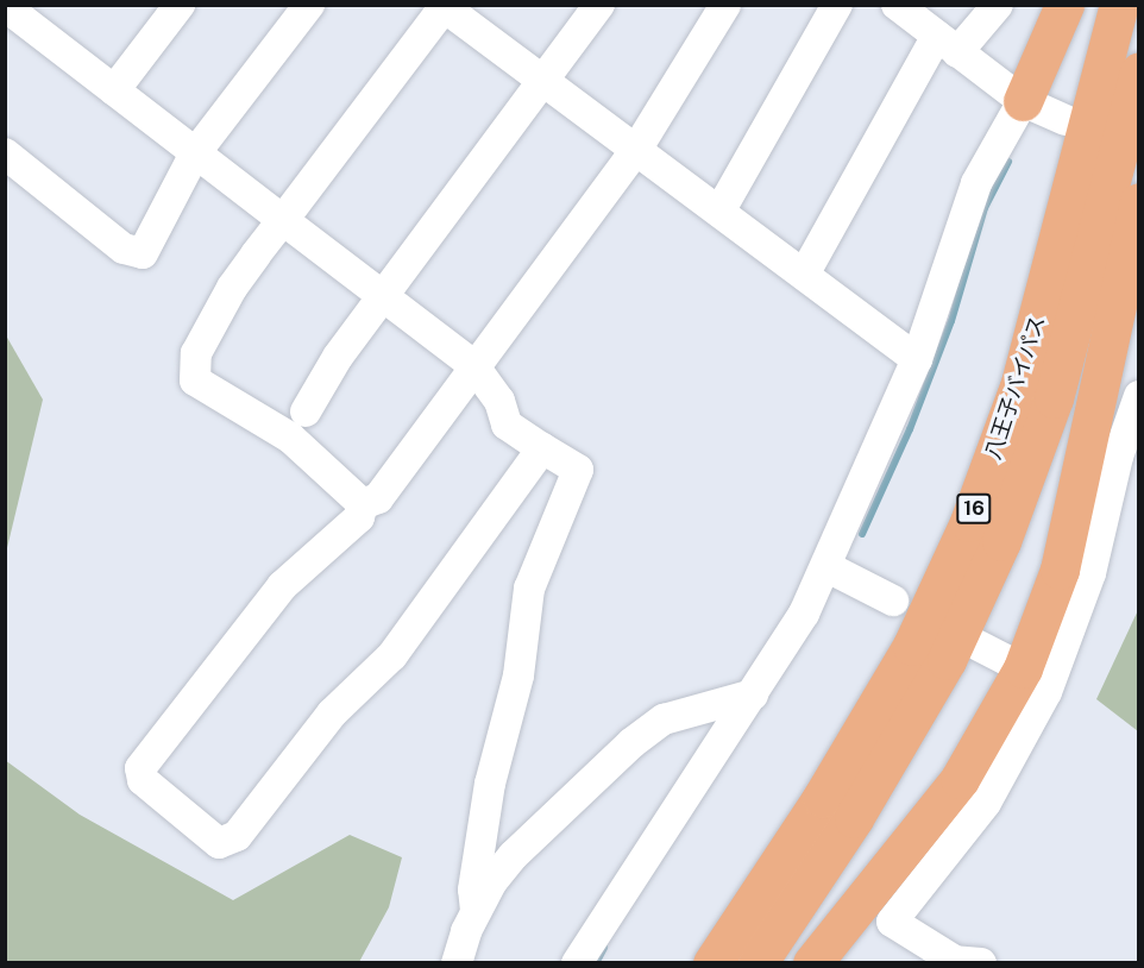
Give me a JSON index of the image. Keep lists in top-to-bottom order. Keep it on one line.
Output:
{"streets":{"highway":["八王子バイパス","16"]}}
